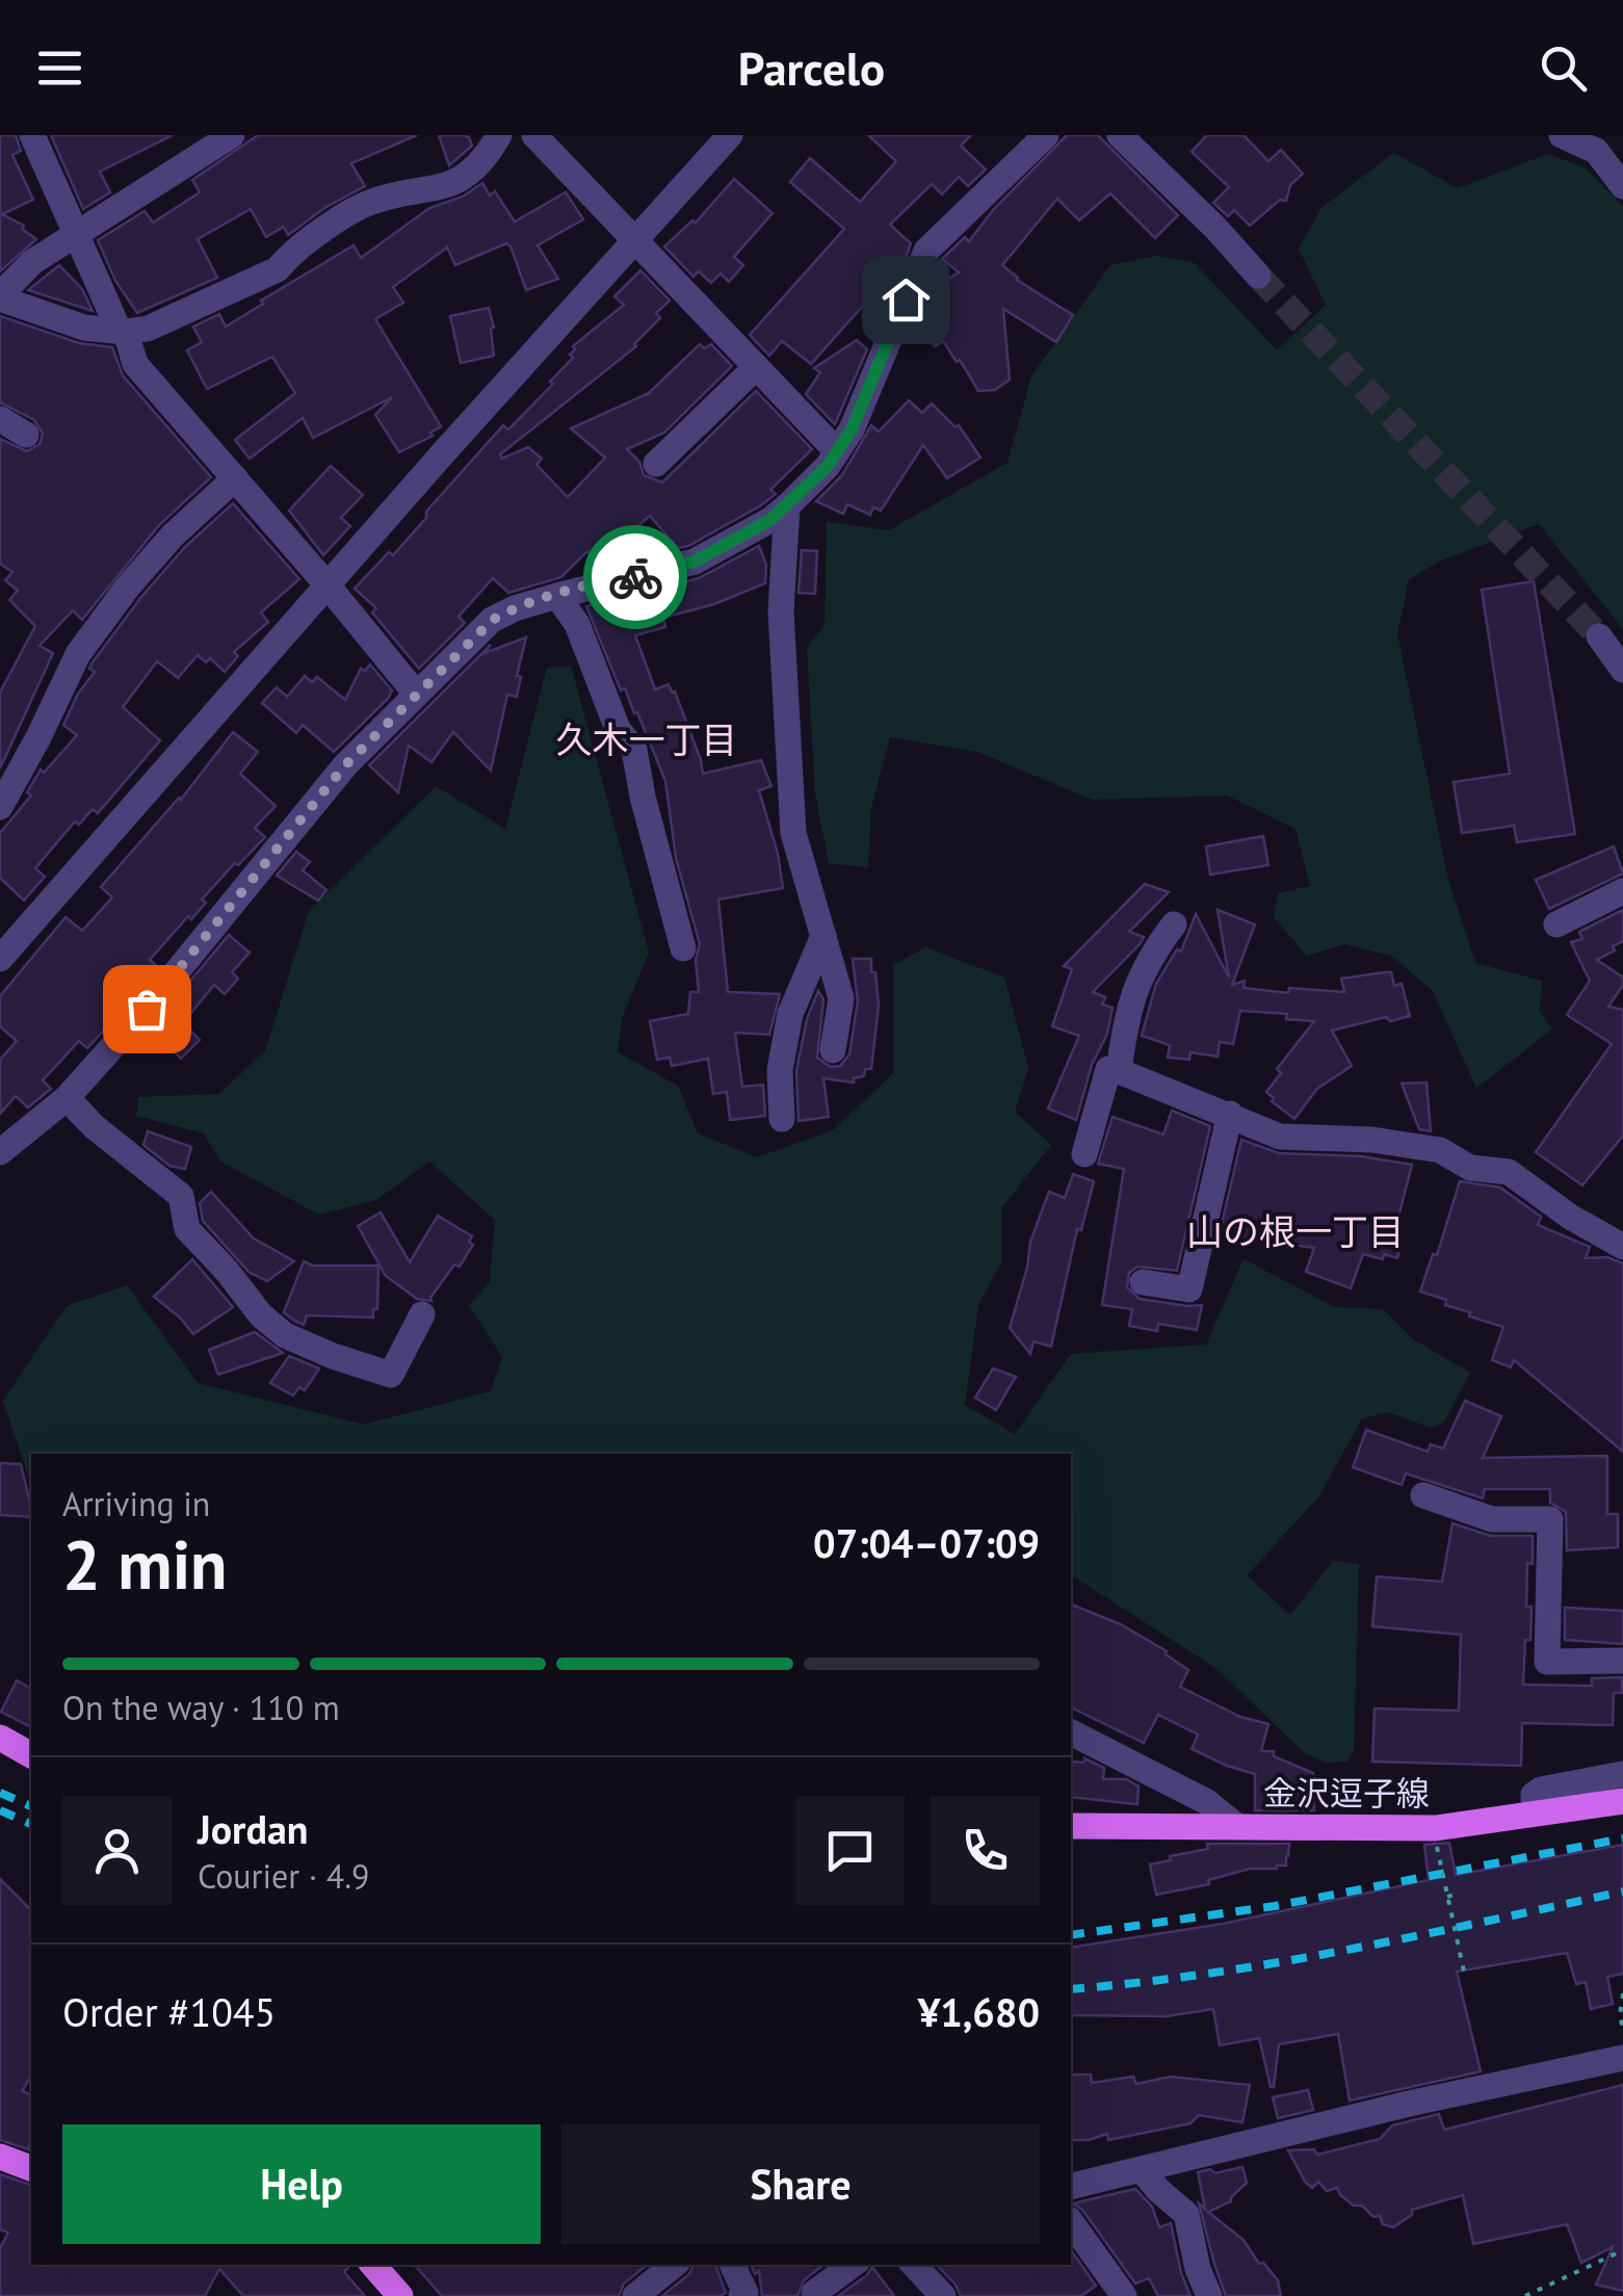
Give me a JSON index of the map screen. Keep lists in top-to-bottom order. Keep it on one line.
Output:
{"streets":{"main road":["金沢逗子線"]},"districts":["久木一丁目","山の根一丁目"],"page":{"header":"Parcelo","heading":["2 min","Arriving in","07:04–07:09"],"panel":["Jordan","Courier · 4.9","Order #1045","¥1,680"],"bar":"On the way · 110 m","buttons":["Help","Share"]}}
